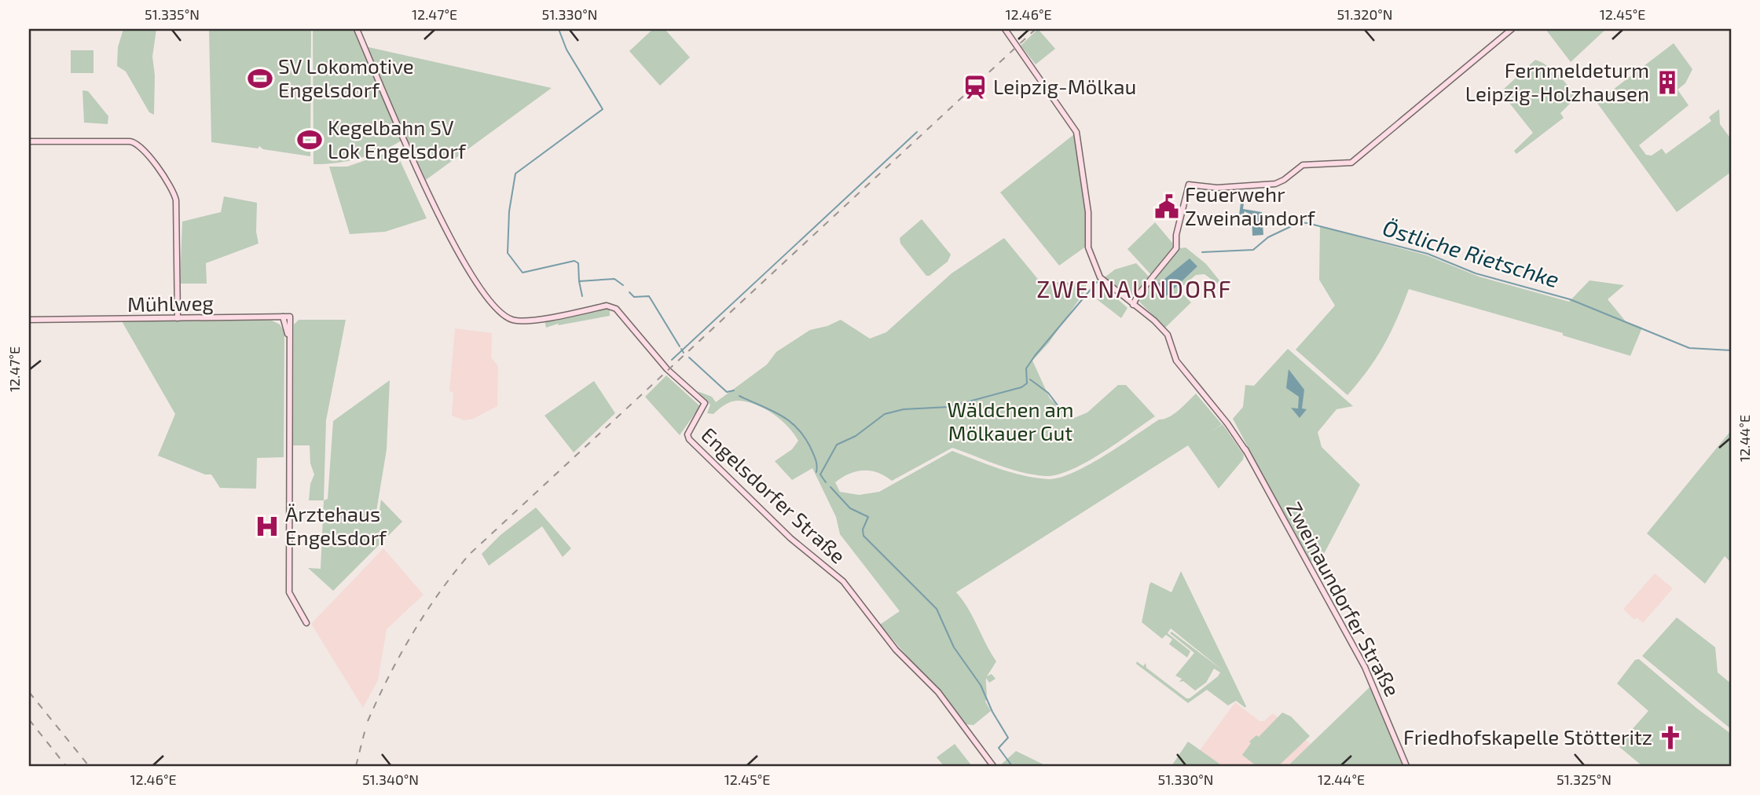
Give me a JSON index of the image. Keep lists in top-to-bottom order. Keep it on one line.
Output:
{"streets":{"street":["Mühlweg","Engelsdorfer Straße","Zweinaundorfer Straße"]},"districts":["ZWEINAUNDORF"],"water":["Östliche Rietschke"],"parks":["Wäldchen am Mölkauer Gut"],"places":{"sports":["SV Lokomotive Engelsdorf","Kegelbahn SV Lok Engelsdorf"],"building":["Fernmeldeturm Leipzig-Holzhausen"],"station":["Leipzig-Mölkau"],"public building":["Feuerwehr Zweinaundorf"],"hospital":["Ärztehaus Engelsdorf"],"church":["Friedhofskapelle Stötteritz"]},"coordinates":["51.335°N","12.47°E","51.330°N","12.46°E","51.320°N","12.45°E","12.44°E","51.340°N","51.325°N"]}
